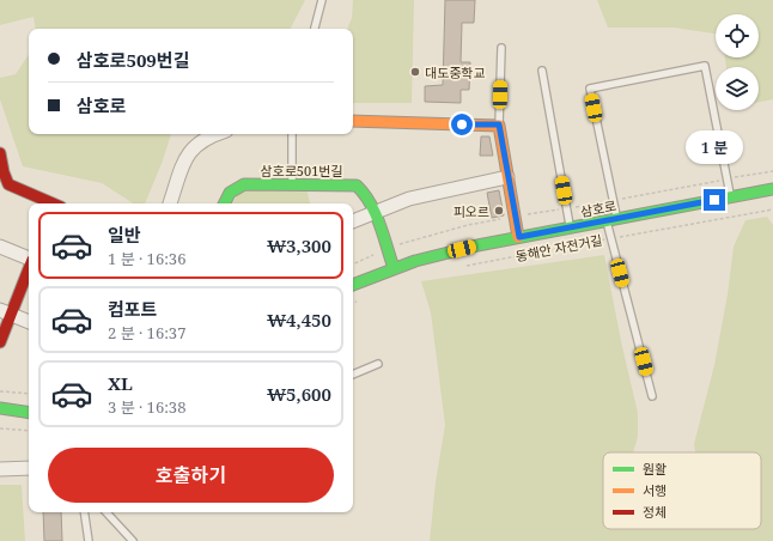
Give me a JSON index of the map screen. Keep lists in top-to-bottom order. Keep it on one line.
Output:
{"streets":{"street":["삼호로501번길","삼호로"],"path":["동해안 자전거길"]},"crossings":[["삼호로501번길","삼호로"]],"places":["대도중학교","피오르"],"legend":["원활","서행","정체"],"page":{"banner":["삼호로509번길","삼호로"],"bubble":"1 분","list":[{"name":"일반","note":"1 분 · 16:36","value":"₩3,300"},{"name":"컴포트","note":"2 분 · 16:37","value":"₩4,450"},{"name":"XL","note":"3 분 · 16:38","value":"₩5,600"}],"buttons":"호출하기"}}
